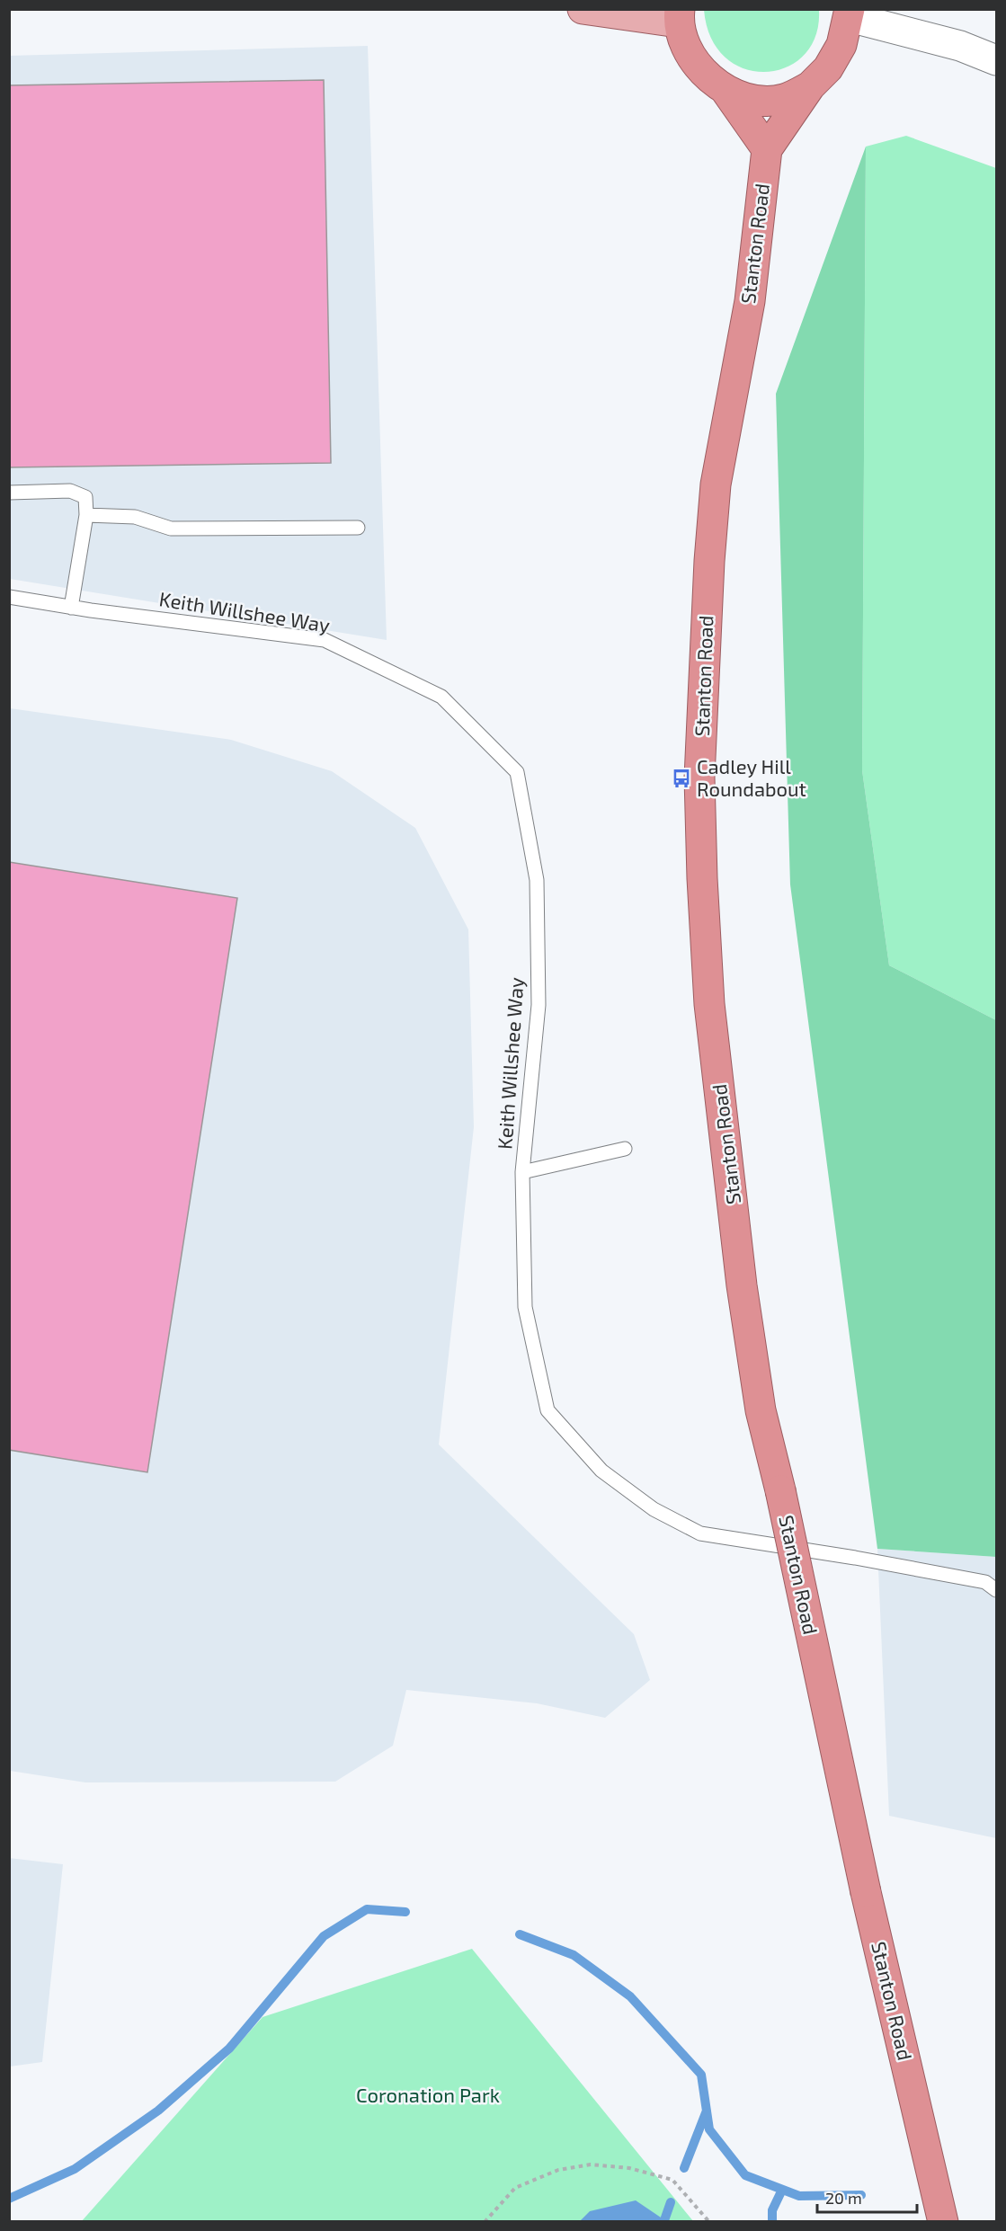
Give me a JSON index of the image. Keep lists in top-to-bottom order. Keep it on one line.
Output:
{"streets":{"highway":["Stanton Road"],"lane":["Keith Willshee Way"]},"parks":["Coronation Park"],"places":{"bus stop":["Cadley Hill Roundabout"]},"scale_bar":"20 m"}
